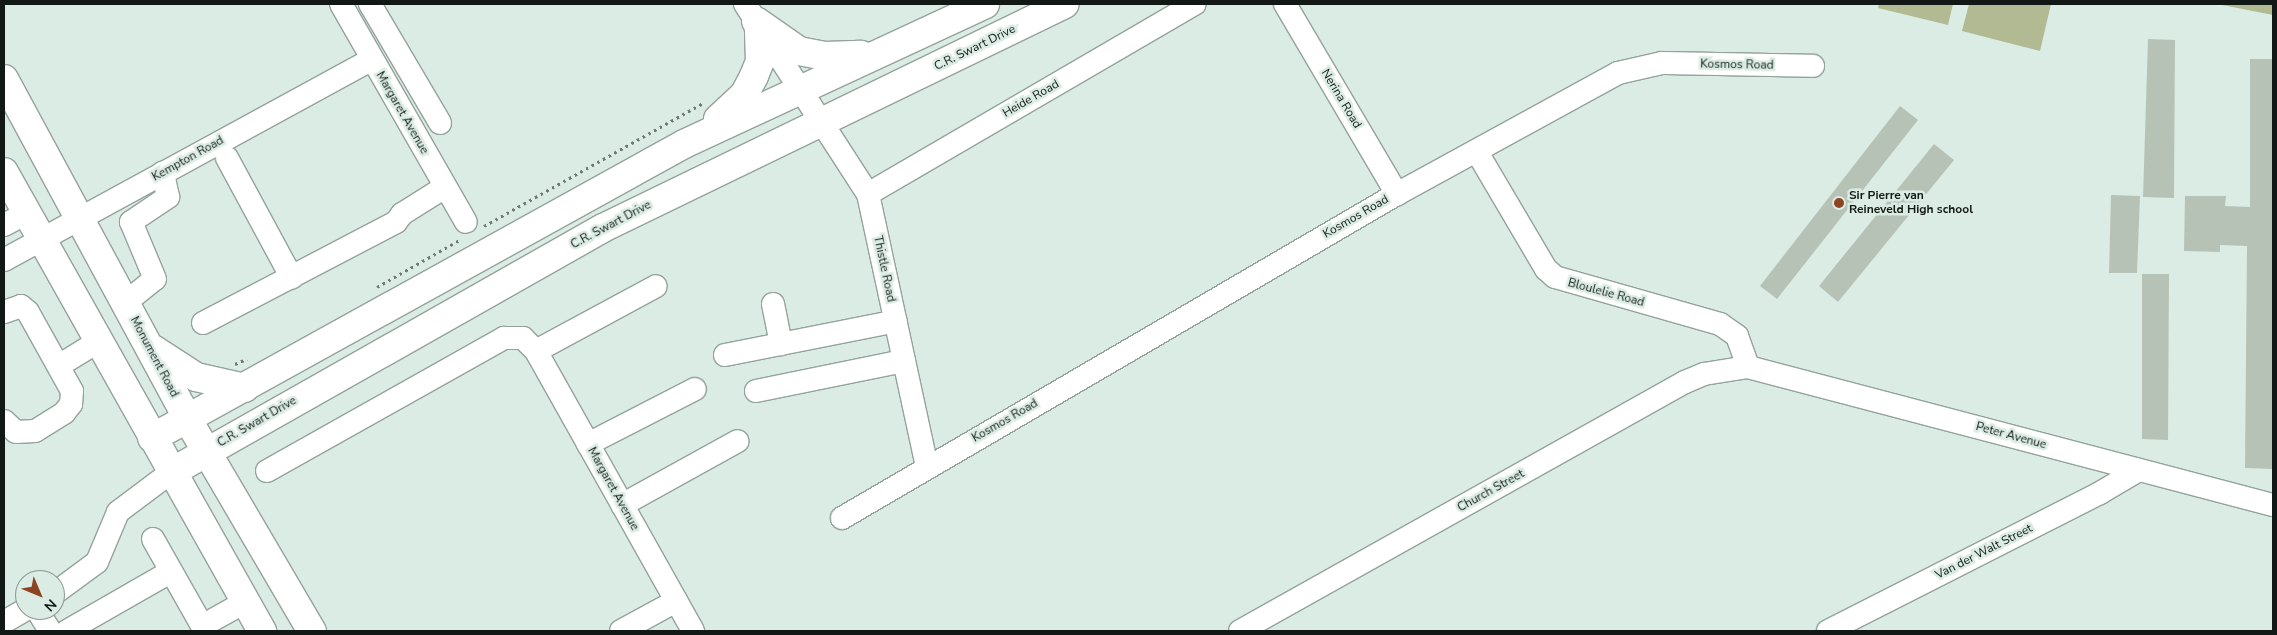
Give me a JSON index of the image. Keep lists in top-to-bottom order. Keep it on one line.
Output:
{"streets":{"main road":["C.R. Swart Drive","Monument Road"],"street":["Kosmos Road","Heide Road","Nerina Road","Margaret Avenue","Kempton Road","Thistle Road","Bloulelie Road","Peter Avenue","Church Street","Van der Walt Street"]},"crossings":[["C.R. Swart Drive","Thistle Road"],["C.R. Swart Drive","Monument Road"],["Kosmos Road","Nerina Road"],["Kosmos Road","Thistle Road"],["Kosmos Road","Bloulelie Road"],["Heide Road","Thistle Road"],["Margaret Avenue","Kempton Road"],["Kempton Road","Monument Road"],["Bloulelie Road","Peter Avenue"],["Bloulelie Road","Church Street"],["Peter Avenue","Church Street"],["Peter Avenue","Van der Walt Street"]],"places":["Sir Pierre van Reineveld High school"],"north":"bottom right"}
